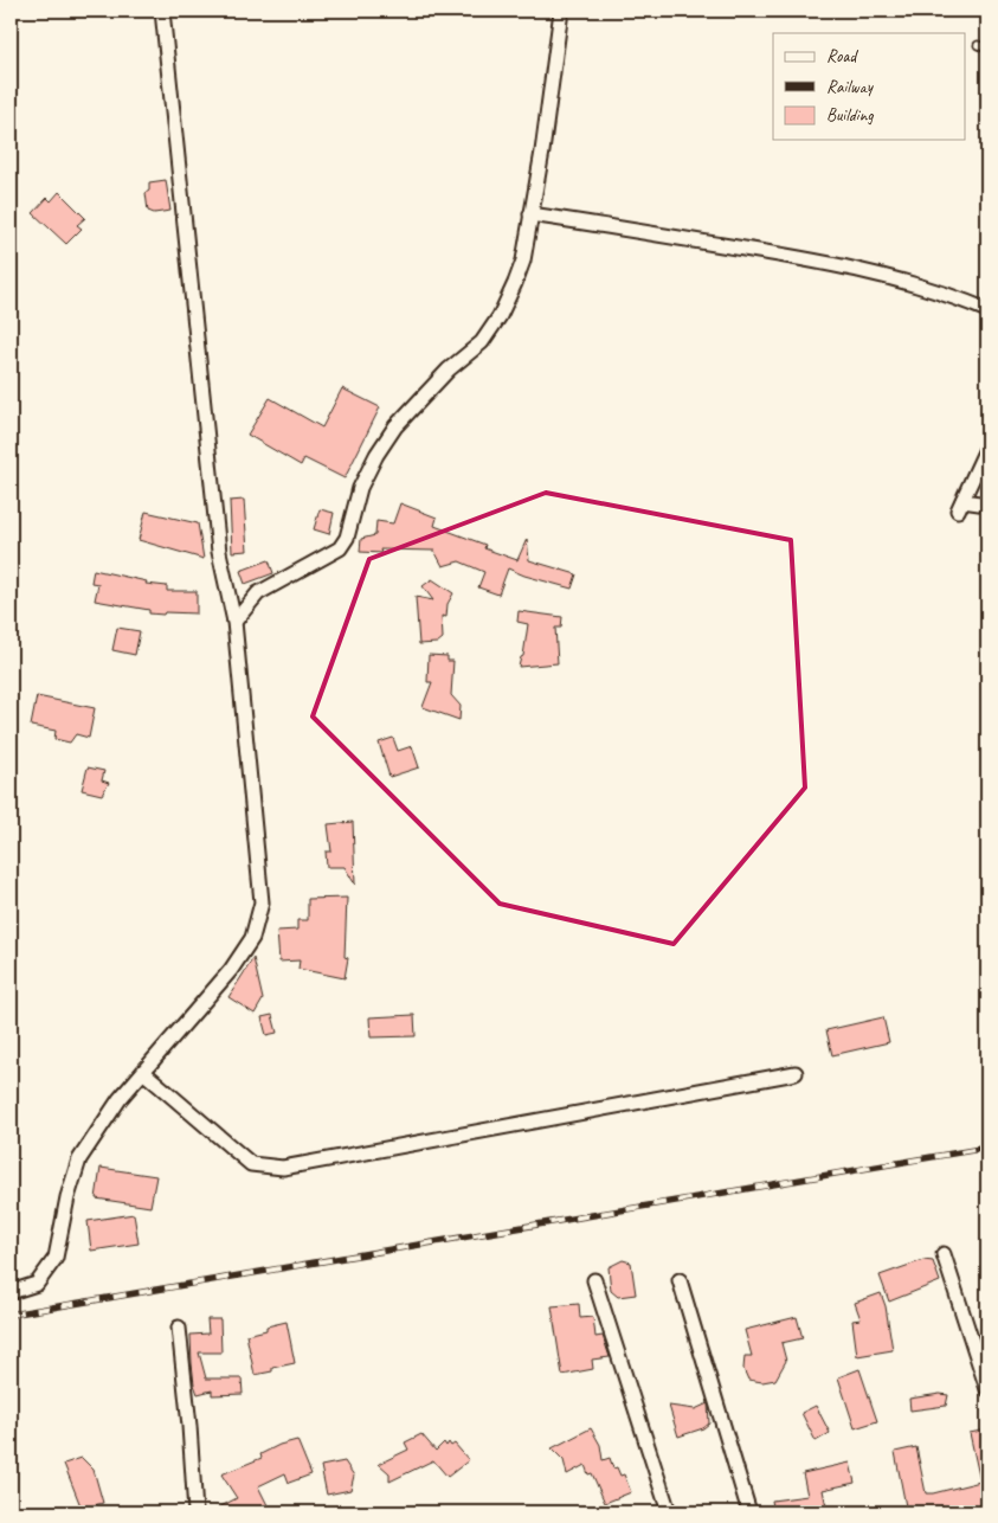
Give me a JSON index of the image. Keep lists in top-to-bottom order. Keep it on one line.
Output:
{"legend":["Road","Railway","Building"]}
